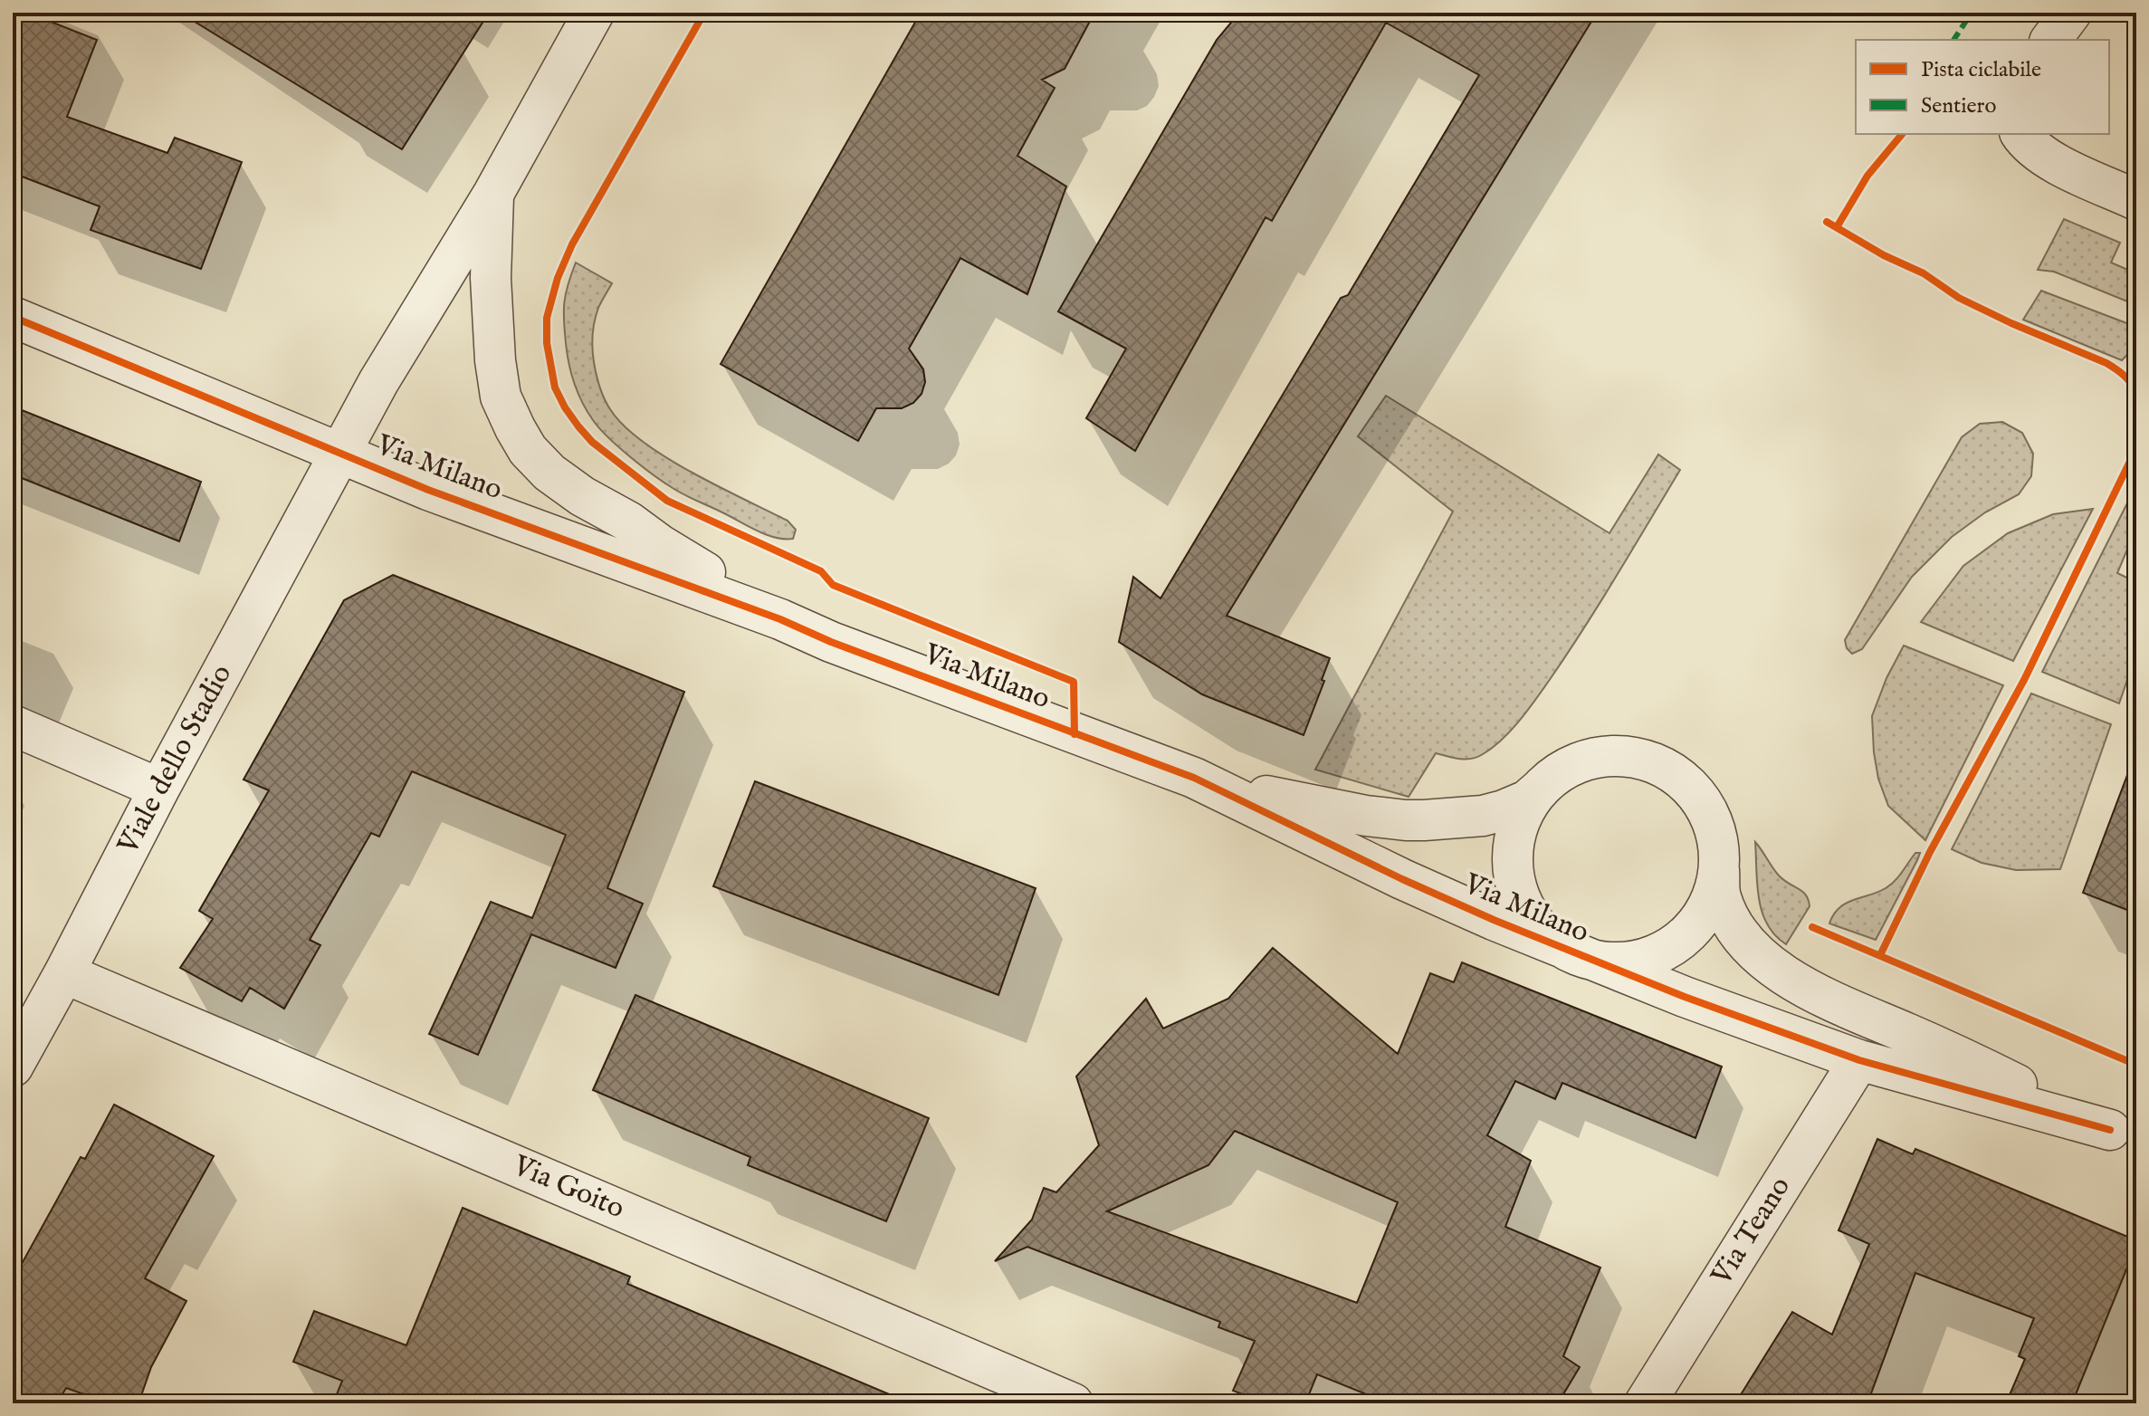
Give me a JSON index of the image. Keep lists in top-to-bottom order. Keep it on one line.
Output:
{"streets":{"street":["Via Milano","Viale dello Stadio","Via Goito","Via Teano"]},"crossings":[["Via Milano","Viale dello Stadio"],["Via Milano","Via Teano"],["Viale dello Stadio","Via Goito"]],"legend":["Pista ciclabile","Sentiero"]}
